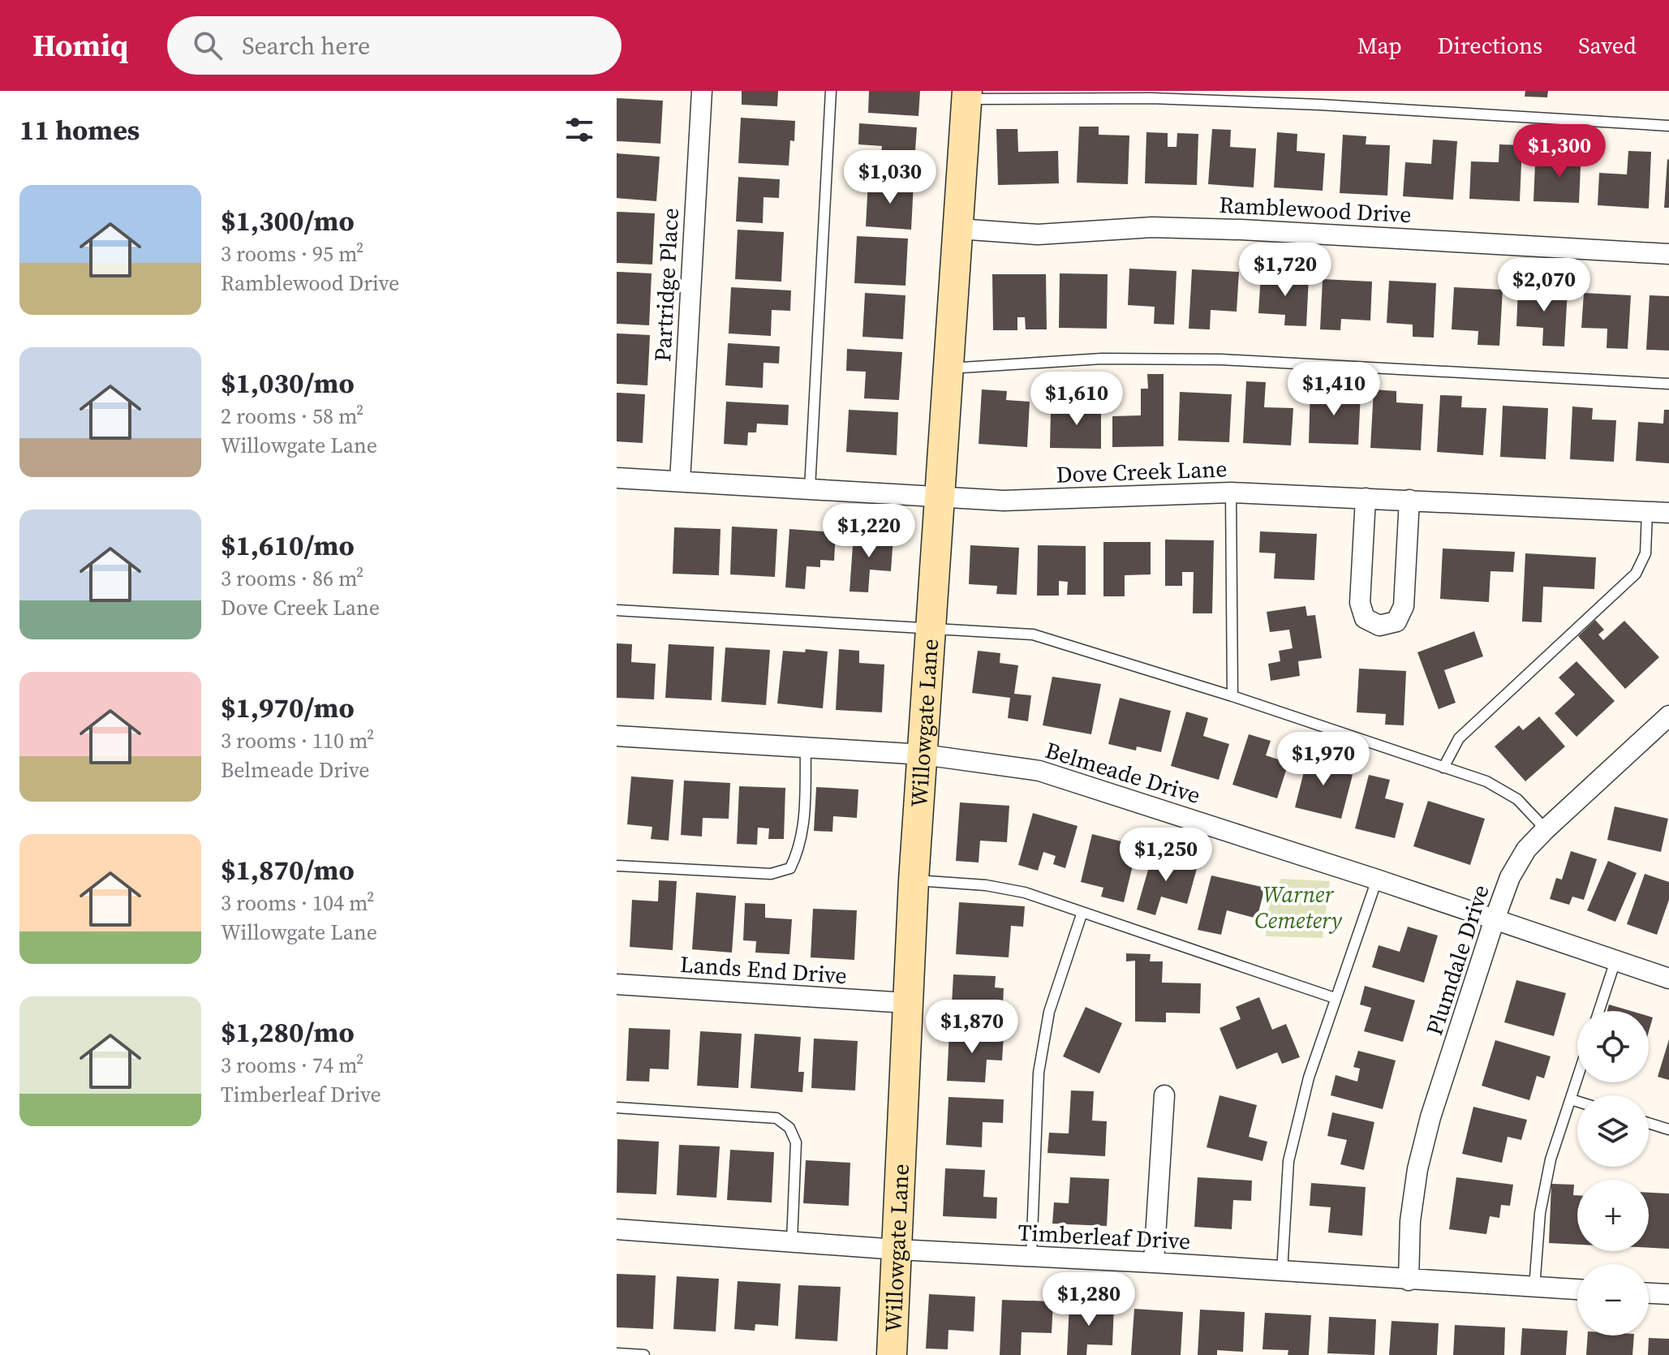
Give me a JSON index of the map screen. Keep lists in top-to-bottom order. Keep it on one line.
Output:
{"streets":{"street":["Ramblewood Drive","Partridge Place","Dove Creek Lane","Willowgate Lane","Belmeade Drive","Plumdale Drive","Lands End Drive","Timberleaf Drive"]},"crossings":[["Ramblewood Drive","Willowgate Lane"],["Partridge Place","Dove Creek Lane"],["Dove Creek Lane","Willowgate Lane"],["Willowgate Lane","Belmeade Drive"],["Willowgate Lane","Lands End Drive"],["Willowgate Lane","Timberleaf Drive"],["Belmeade Drive","Plumdale Drive"],["Plumdale Drive","Timberleaf Drive"]],"parks":["Warner Cemetery"],"page":{"header":"Homiq","search":"Search here","nav":["Map","Directions","Saved"],"heading":"11 homes","price":["$1,300","$1,030","$1,720","$2,070","$1,410","$1,610","$1,220","$1,970","$1,250","$1,870","$1,280"],"list":[{"name":"$1,300/mo","note":"3 rooms · 95 m² · Ramblewood Drive"},{"name":"$1,030/mo","note":"2 rooms · 58 m² · Willowgate Lane"},{"name":"$1,610/mo","note":"3 rooms · 86 m² · Dove Creek Lane"},{"name":"$1,970/mo","note":"3 rooms · 110 m² · Belmeade Drive"},{"name":"$1,870/mo","note":"3 rooms · 104 m² · Willowgate Lane"},{"name":"$1,280/mo","note":"3 rooms · 74 m² · Timberleaf Drive"}],"map_buttons":["+","−"]}}
